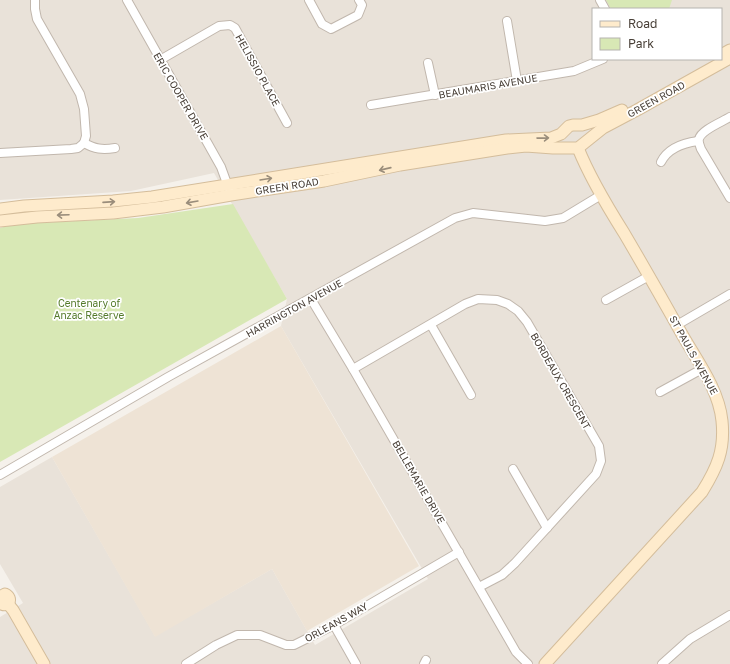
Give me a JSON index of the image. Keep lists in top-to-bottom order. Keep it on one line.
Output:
{"streets":{"main road":["GREEN ROAD","ST PAULS AVENUE"],"street":["HELISSIO PLACE","BEAUMARIS AVENUE","ERIC COOPER DRIVE","HARRINGTON AVENUE","BORDEAUX CRESCENT","BELLEMARIE DRIVE","ORLEANS WAY"]},"crossings":[["HELISSIO PLACE","ERIC COOPER DRIVE"],["ERIC COOPER DRIVE","GREEN ROAD"],["GREEN ROAD","ST PAULS AVENUE"],["HARRINGTON AVENUE","ST PAULS AVENUE"],["HARRINGTON AVENUE","BELLEMARIE DRIVE"],["BORDEAUX CRESCENT","BELLEMARIE DRIVE"],["BELLEMARIE DRIVE","ORLEANS WAY"]],"parks":["Centenary of Anzac Reserve"],"legend":["Road","Park"]}
